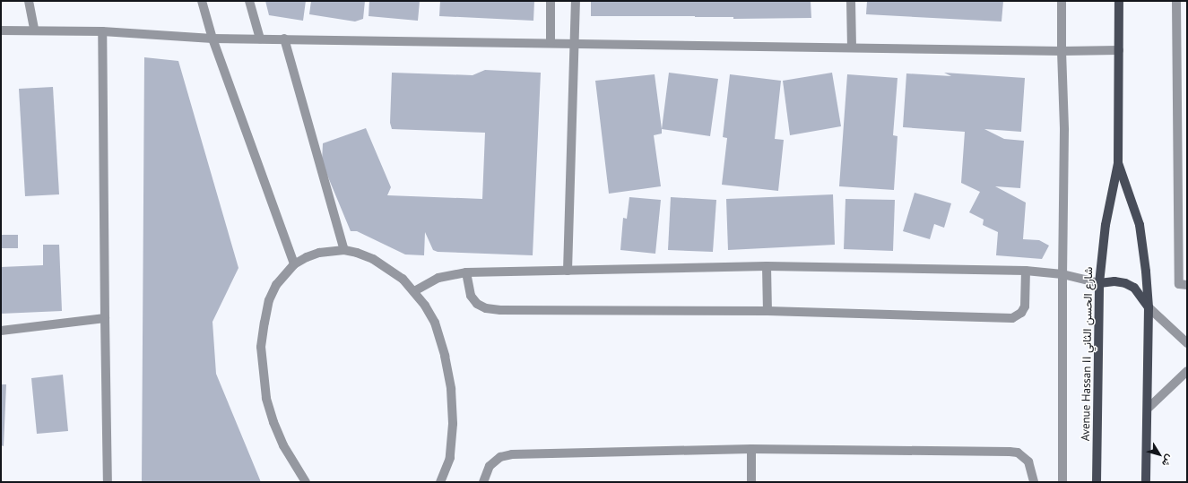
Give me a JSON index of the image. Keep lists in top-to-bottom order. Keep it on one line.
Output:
{"streets":{"main road":["Avenue Hassan II شارع الحسن الثاني"]},"north":"bottom right"}
